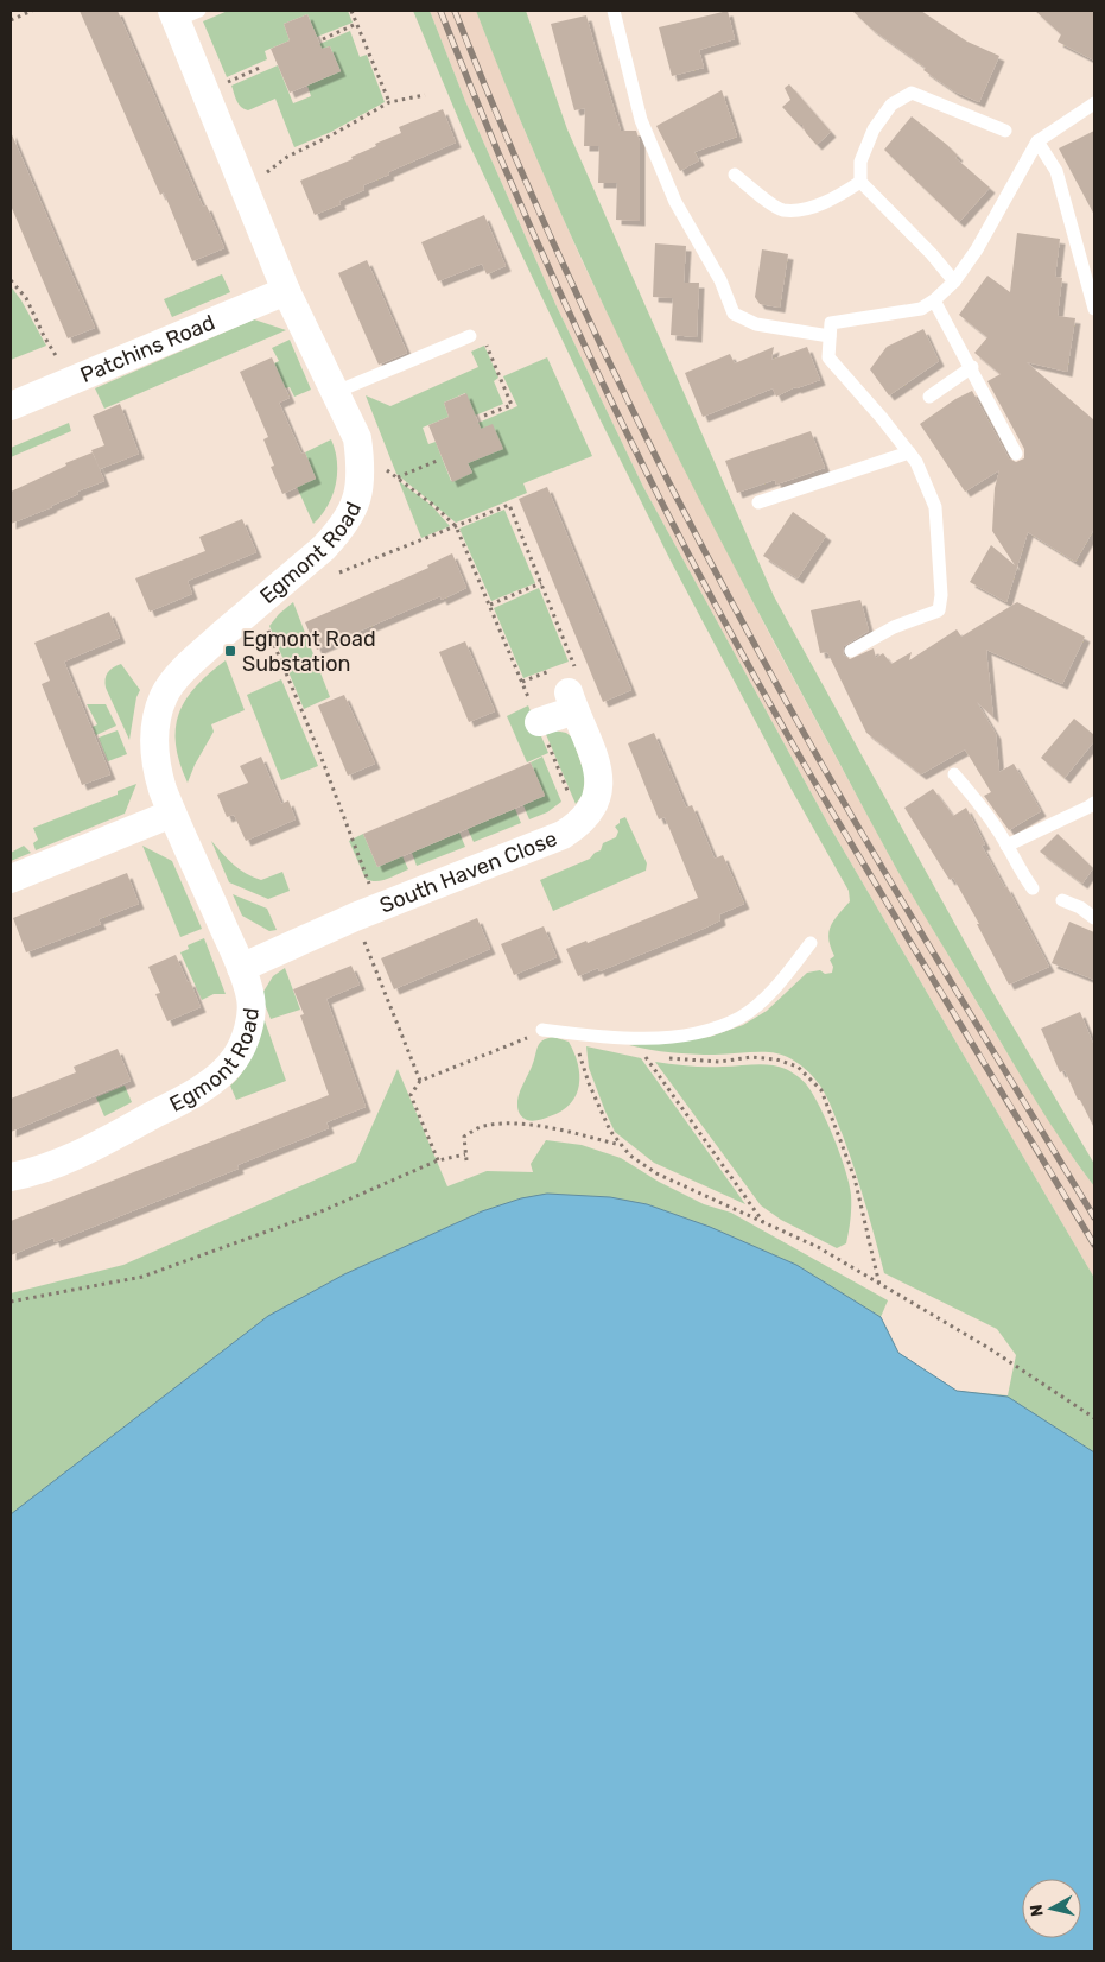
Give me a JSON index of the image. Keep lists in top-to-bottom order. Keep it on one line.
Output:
{"streets":{"street":["Patchins Road","Egmont Road","South Haven Close"]},"crossings":[["Patchins Road","Egmont Road"],["Egmont Road","South Haven Close"]],"places":{"transit":["Egmont Road Substation"]},"north":"left"}
